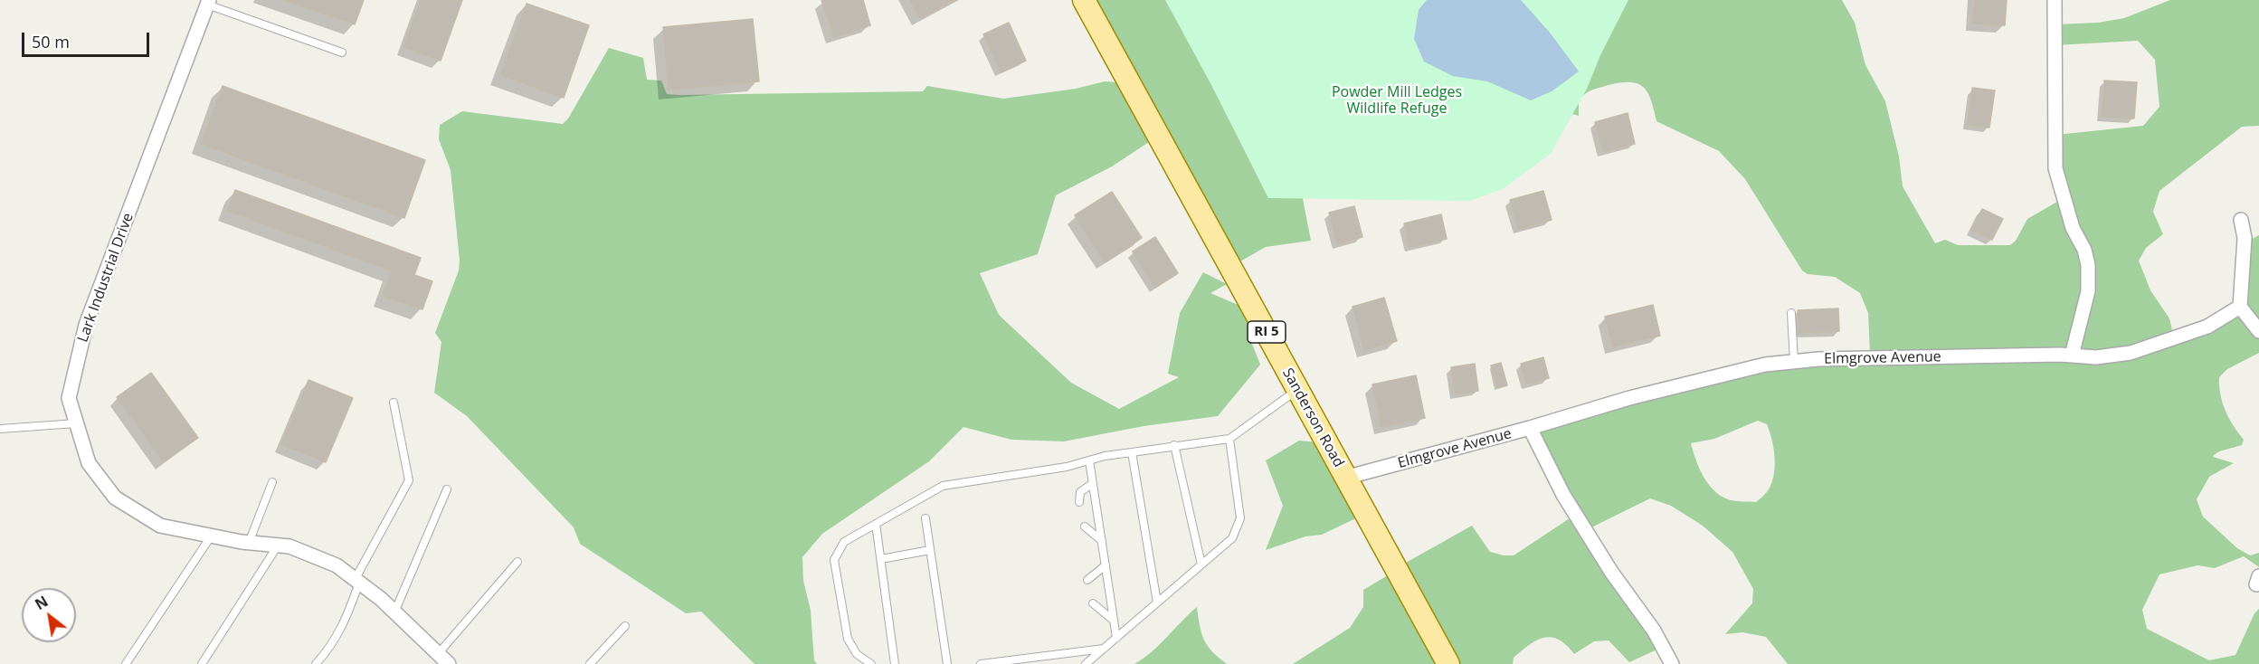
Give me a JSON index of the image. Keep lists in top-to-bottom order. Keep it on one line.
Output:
{"streets":{"main road":["RI 5","Sanderson Road"],"street":["Lark Industrial Drive","Elmgrove Avenue"]},"crossings":[["Elmgrove Avenue","Sanderson Road"]],"parks":["Powder Mill Ledges Wildlife Refuge"],"scale_bar":"50 m","north":"top left"}
